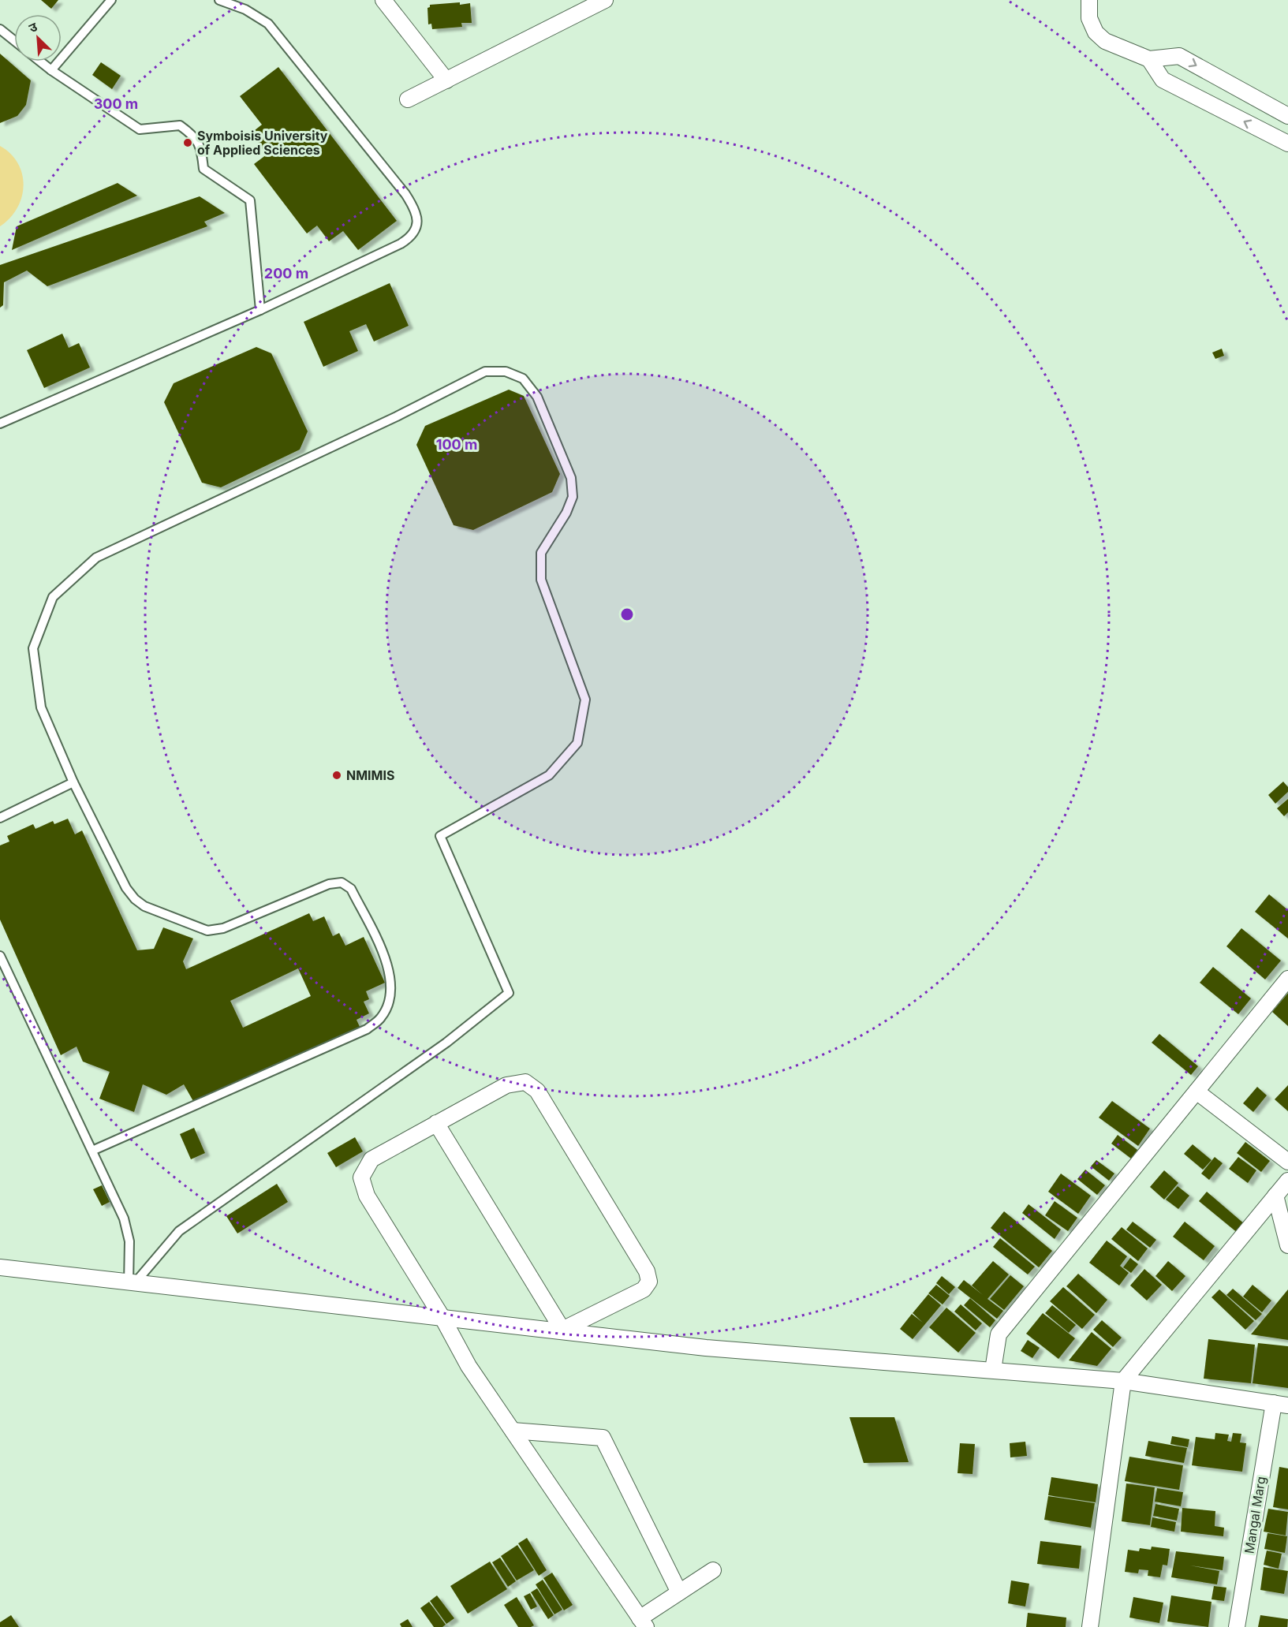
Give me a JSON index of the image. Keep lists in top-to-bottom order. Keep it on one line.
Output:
{"streets":{"street":["Mangal Marg"]},"places":["Symboisis University of Applied Sciences","NMIMIS"],"north":"top left","rings":["300 m","200 m","100 m"]}
